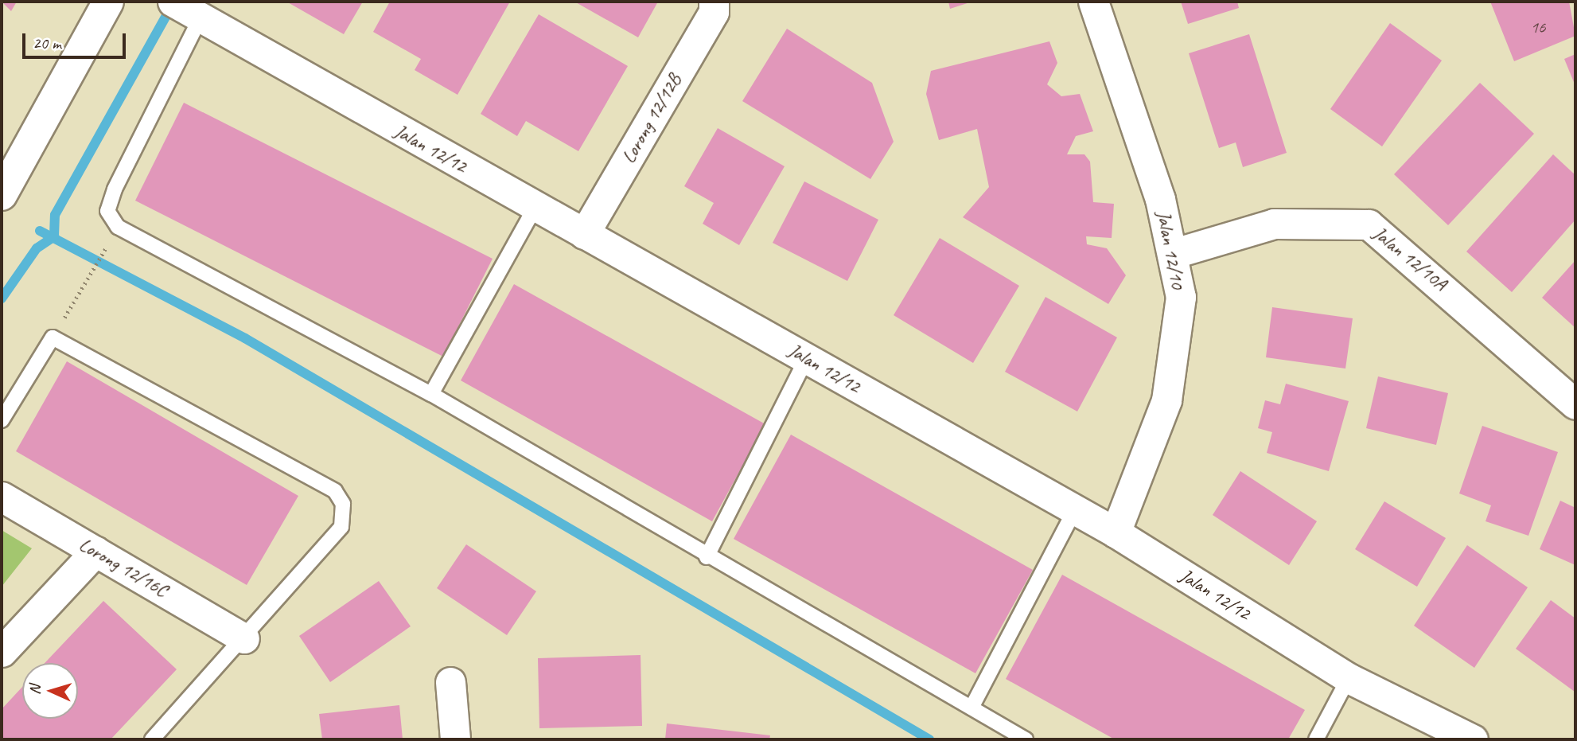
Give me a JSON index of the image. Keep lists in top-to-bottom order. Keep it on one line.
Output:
{"streets":{"street":["Lorong 12/12B","Jalan 12/12","Jalan 12/10","Jalan 12/10A","Lorong 12/16C"]},"crossings":[["Lorong 12/12B","Jalan 12/12"],["Jalan 12/12","Jalan 12/10"],["Jalan 12/10","Jalan 12/10A"]],"house_numbers":["16"],"scale_bar":"20 m","north":"left"}
